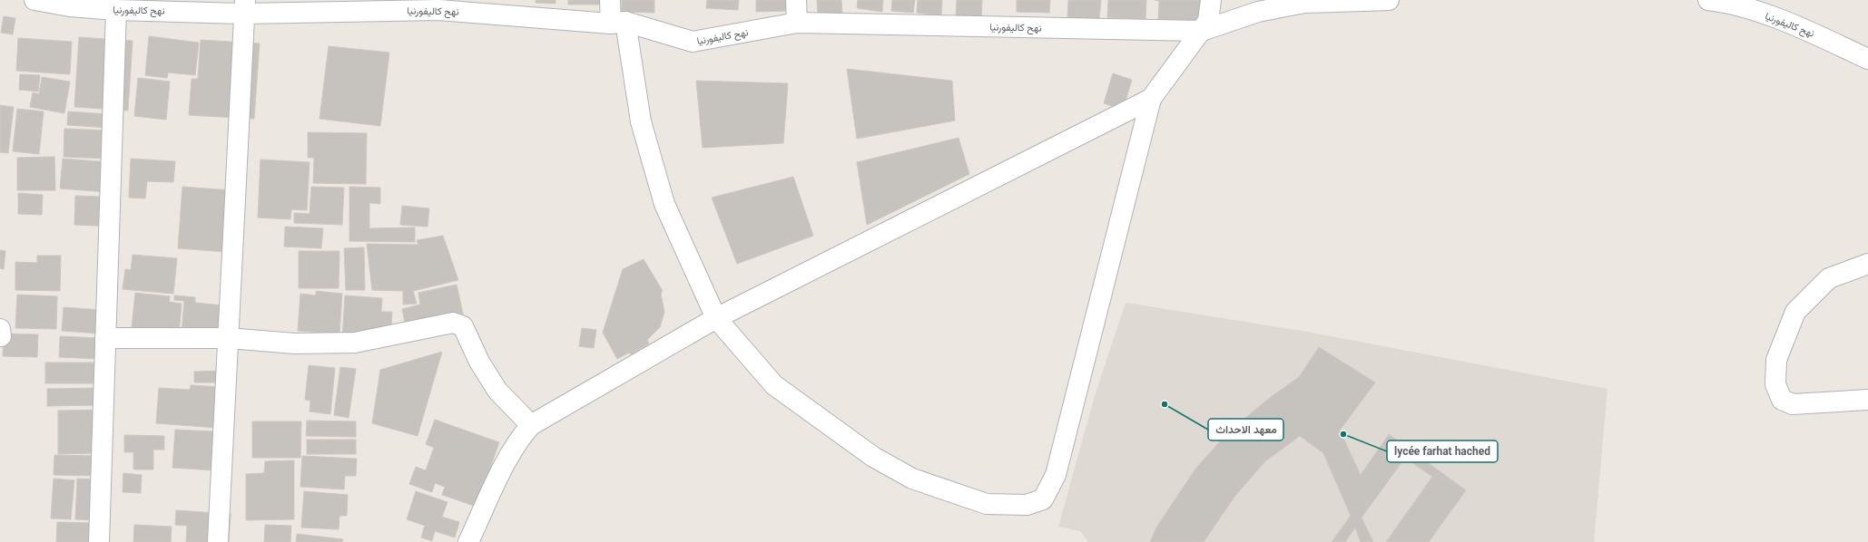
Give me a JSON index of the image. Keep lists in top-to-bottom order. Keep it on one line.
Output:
{"streets":{"street":["نهح كاليفورنيا"]},"places":["معهد الاحداث","lycée farhat hached"]}
